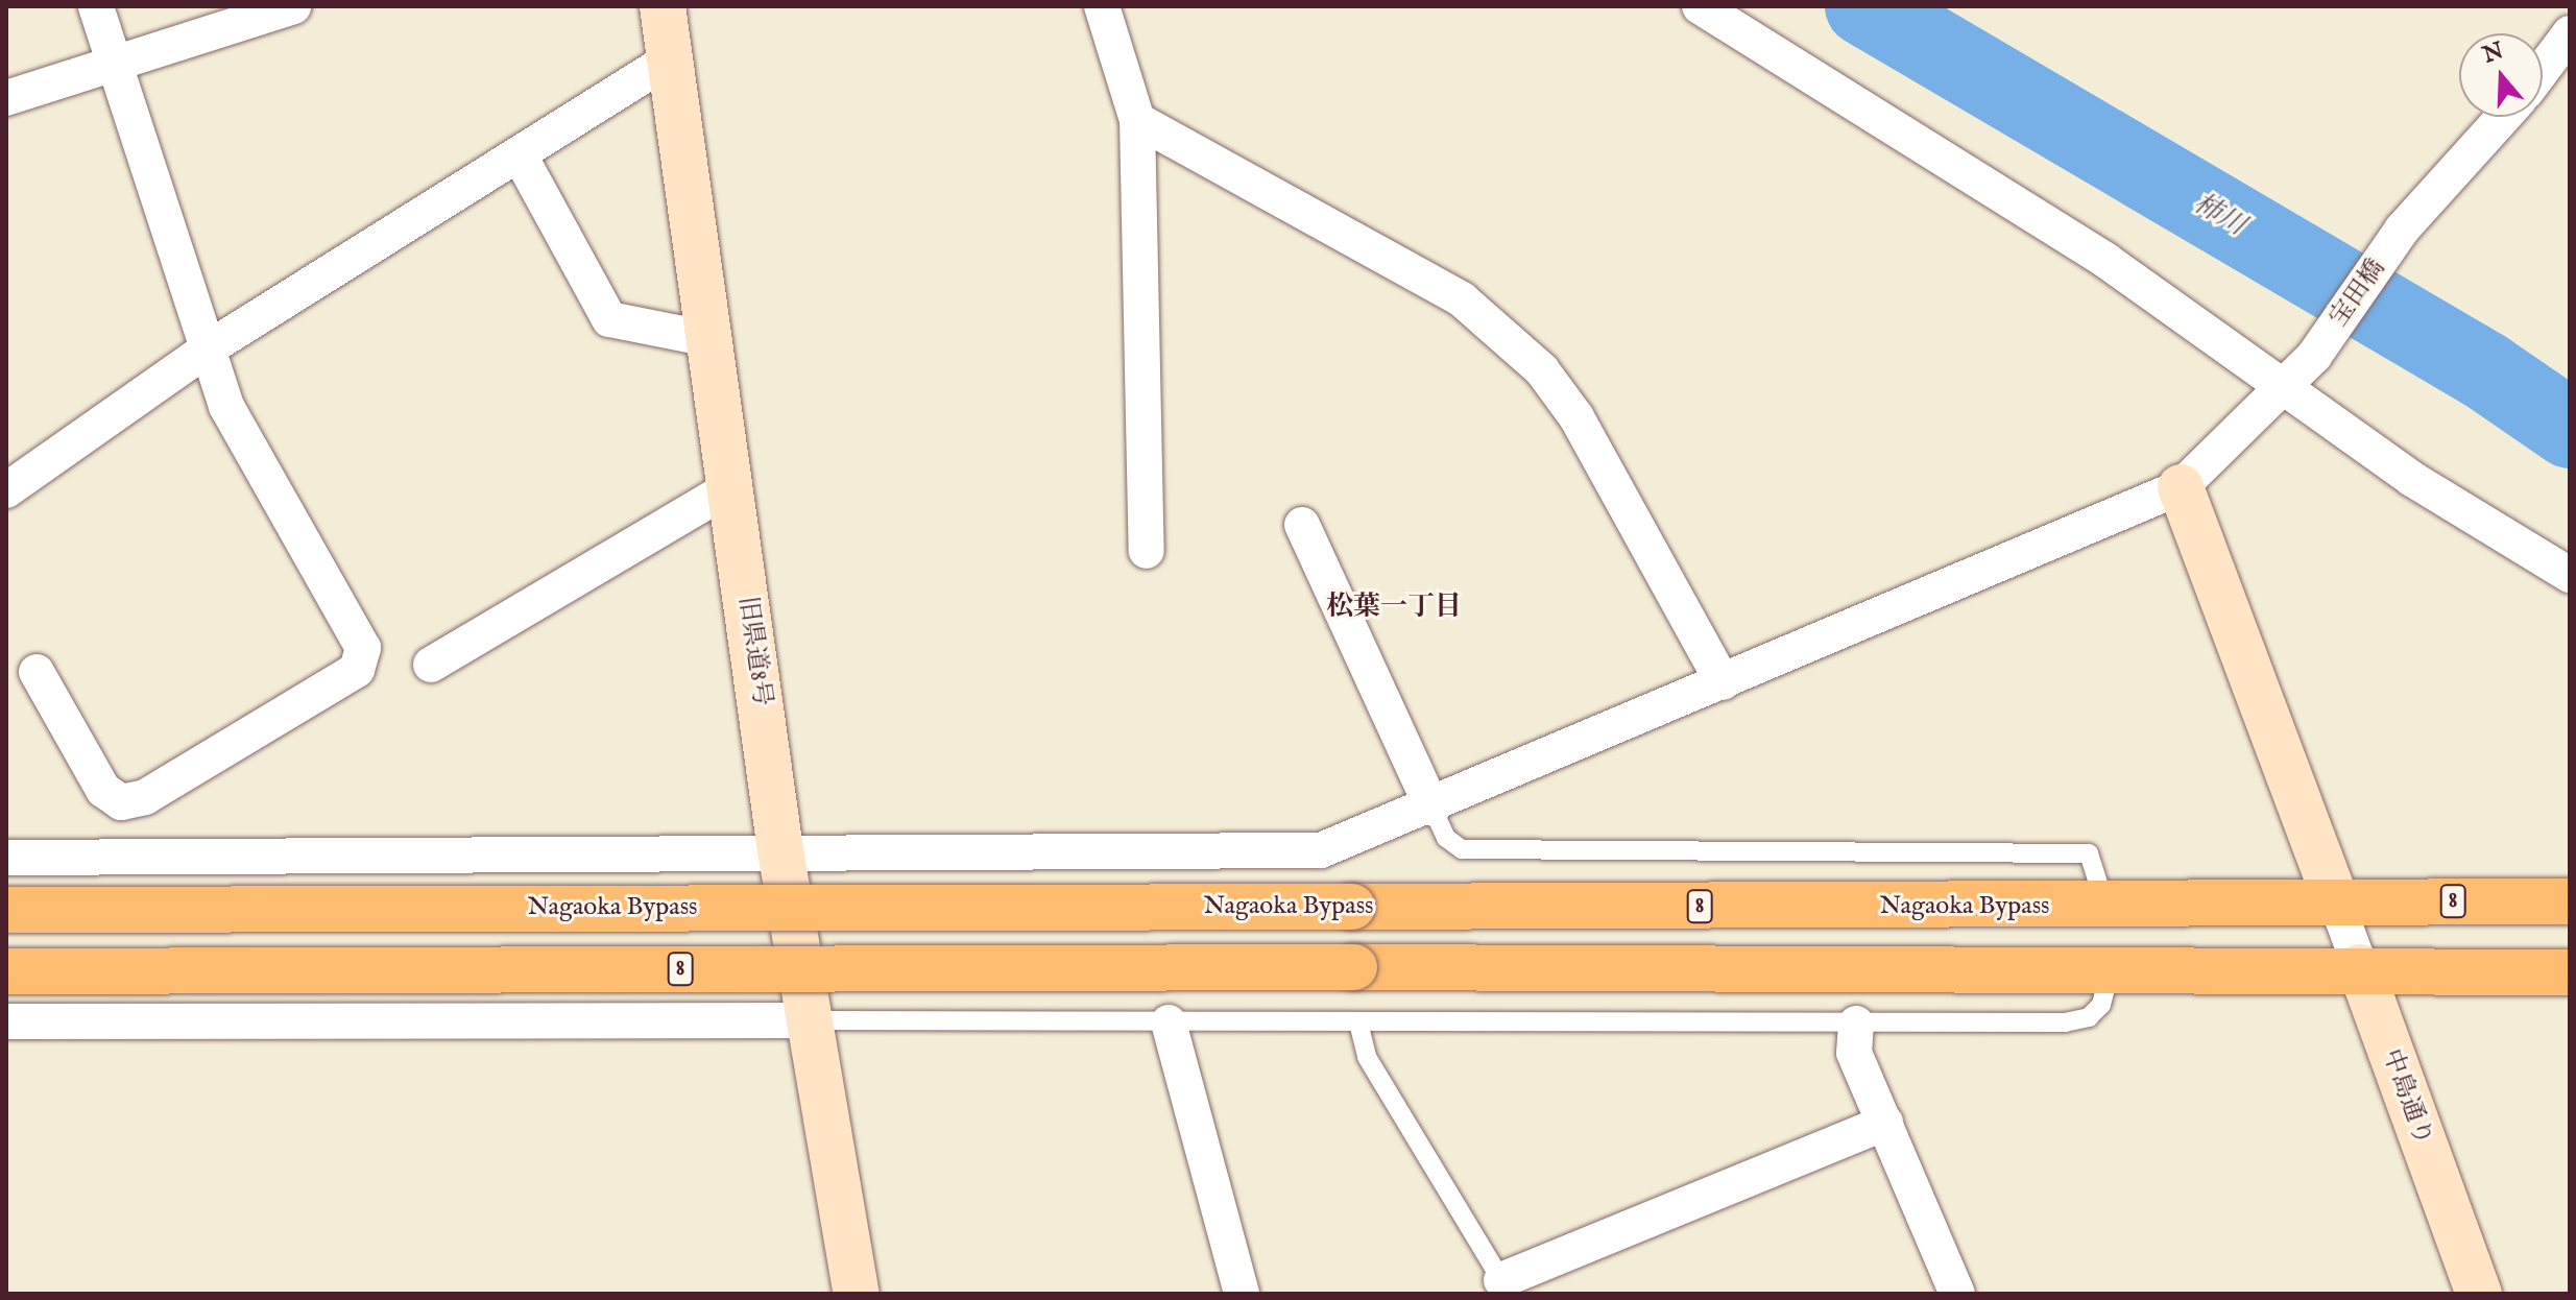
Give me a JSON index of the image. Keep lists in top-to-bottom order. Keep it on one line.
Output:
{"streets":{"highway":["8","Nagaoka Bypass"],"street":["宝田橋","旧県道8号","中島通り"]},"crossings":[["8","中島通り"],["Nagaoka Bypass","中島通り"]],"districts":["松葉一丁目"],"water":["柿川"],"north":"top"}
